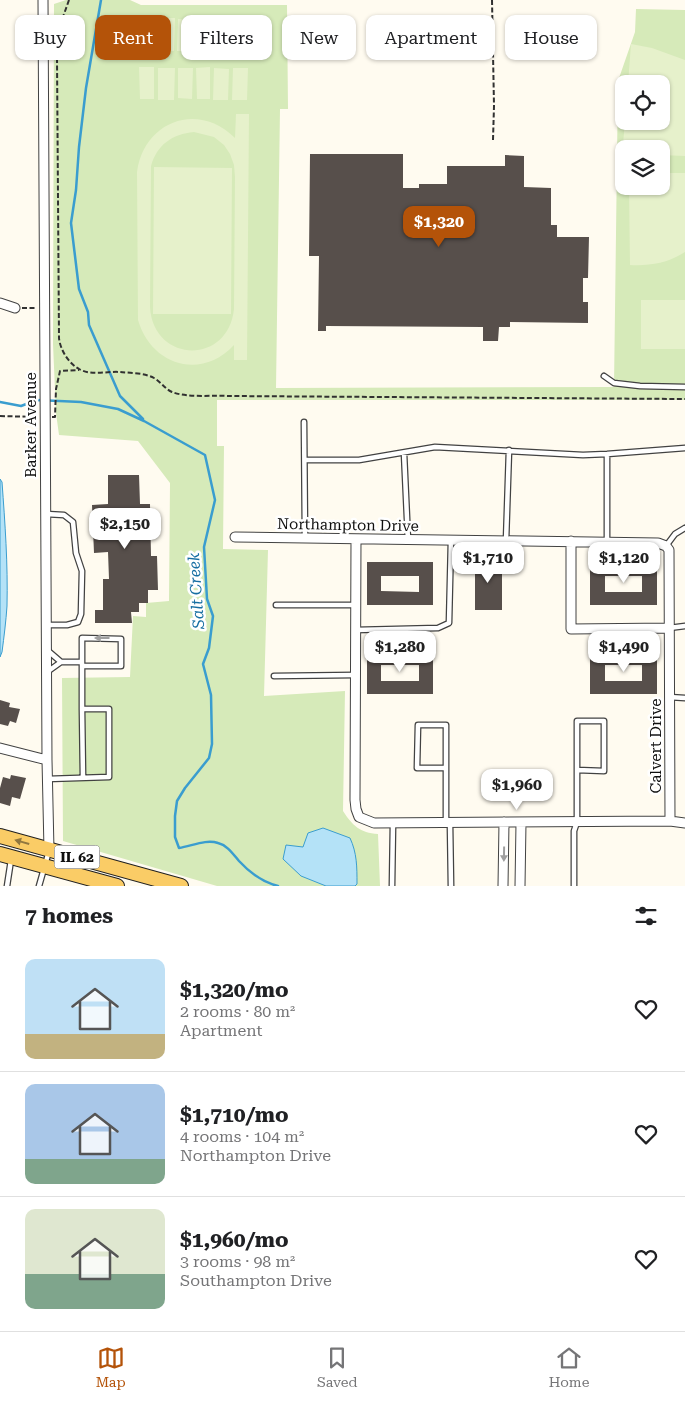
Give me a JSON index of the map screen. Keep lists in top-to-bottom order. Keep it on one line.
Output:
{"streets":{"main road":["IL 62"],"street":["Barker Avenue","Northampton Drive","Calvert Drive"]},"crossings":[["Barker Avenue","IL 62"],["Northampton Drive","Calvert Drive"]],"water":["Salt Creek"],"page":{"chip":["Buy","Rent","Filters","New","Apartment","House"],"price":["$1,320","$2,150","$1,710","$1,120","$1,280","$1,490","$1,960"],"heading":"7 homes","list":[{"name":"$1,320/mo","note":"2 rooms · 80 m² · Apartment"},{"name":"$1,710/mo","note":"4 rooms · 104 m² · Northampton Drive"},{"name":"$1,960/mo","note":"3 rooms · 98 m² · Southampton Drive"}],"tabs":["Map","Saved","Home"]}}
